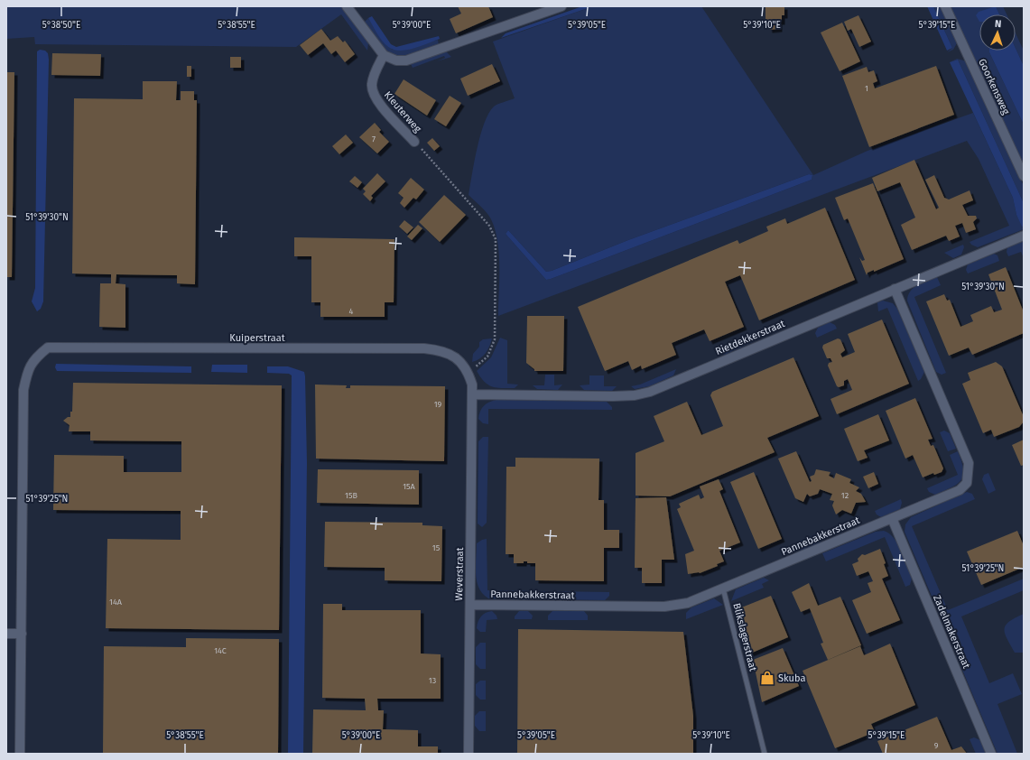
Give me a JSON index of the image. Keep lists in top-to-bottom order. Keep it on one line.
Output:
{"streets":{"street":["Goorkensweg","Kleuterweg","Kuiperstraat","Rietdekkerstraat","Pannebakkerstraat","Weverstraat","Zadelmakerstraat"],"lane":["Blikslagerstraat"]},"crossings":[["Rietdekkerstraat","Pannebakkerstraat"],["Rietdekkerstraat","Weverstraat"],["Pannebakkerstraat","Weverstraat"],["Pannebakkerstraat","Zadelmakerstraat"],["Pannebakkerstraat","Blikslagerstraat"]],"places":{"shop":["Skuba"]},"house_numbers":["1","7","4","19","15A","15B","12","15","14A","14C","13","9"],"north":"top","coordinates":["5°38'50\"E","5°38'55\"E","5°39'00\"E","5°39'05\"E","5°39'10\"E","5°39'15\"E","51°39'30\"N","51°39'25\"N"]}
